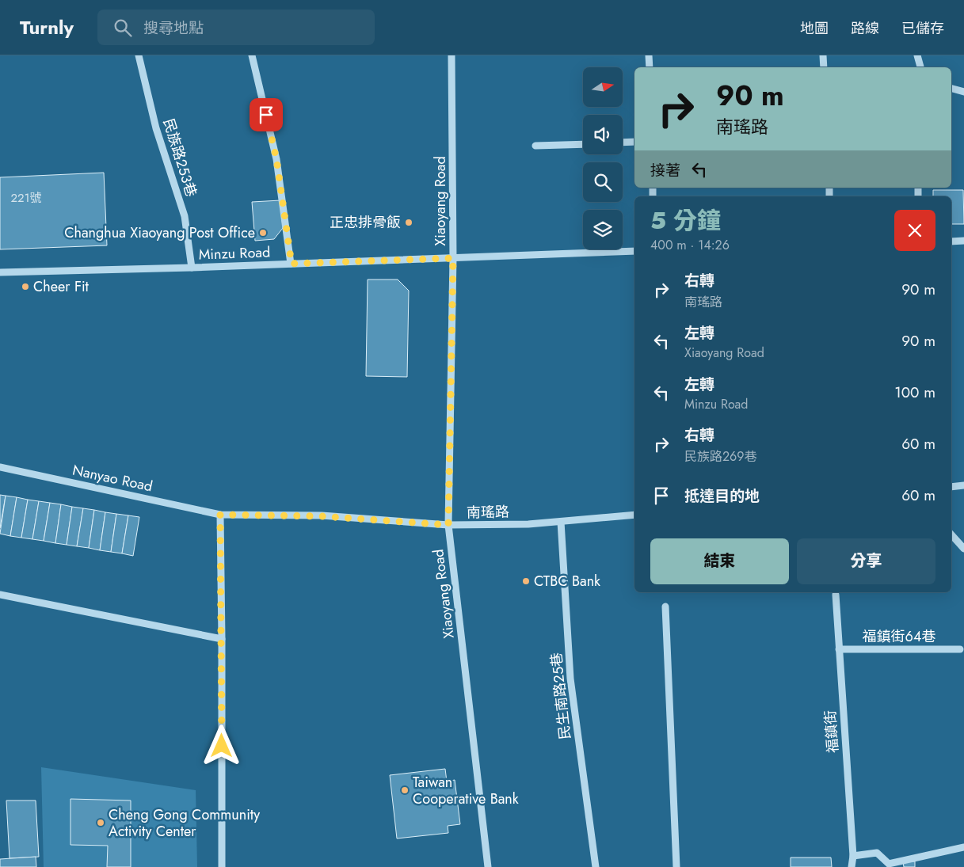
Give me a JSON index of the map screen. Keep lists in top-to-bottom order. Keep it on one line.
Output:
{"streets":{"street":["民族路253巷","Xiaoyang Road","Minzu Road","Nanyao Road","南瑤路","福鎮街64巷","民生南路25巷","福鎮街"]},"crossings":[["民族路253巷","Minzu Road"],["Xiaoyang Road","Minzu Road"],["Xiaoyang Road","南瑤路"],["Nanyao Road","南瑤路"],["南瑤路","民生南路25巷"],["福鎮街64巷","福鎮街"]],"places":["正忠排骨飯","Changhua Xiaoyang Post Office","Cheer Fit","CTBC Bank","Taiwan Cooperative Bank","Cheng Gong Community Activity Center"],"house_numbers":["221號"],"north":"right","page":{"header":"Turnly","search":"搜尋地點","nav":["地圖","路線","已儲存"],"turn":["90 m","南瑤路"],"then":"接著","heading":["5 分鐘","400 m · 14:26"],"list":[{"name":"右轉","note":"南瑤路","value":"90 m"},{"name":"左轉","note":"Xiaoyang Road","value":"90 m"},{"name":"左轉","note":"Minzu Road","value":"100 m"},{"name":"右轉","note":"民族路269巷","value":"60 m"},{"name":"抵達目的地","value":"60 m"}],"buttons":["結束","分享"]}}
